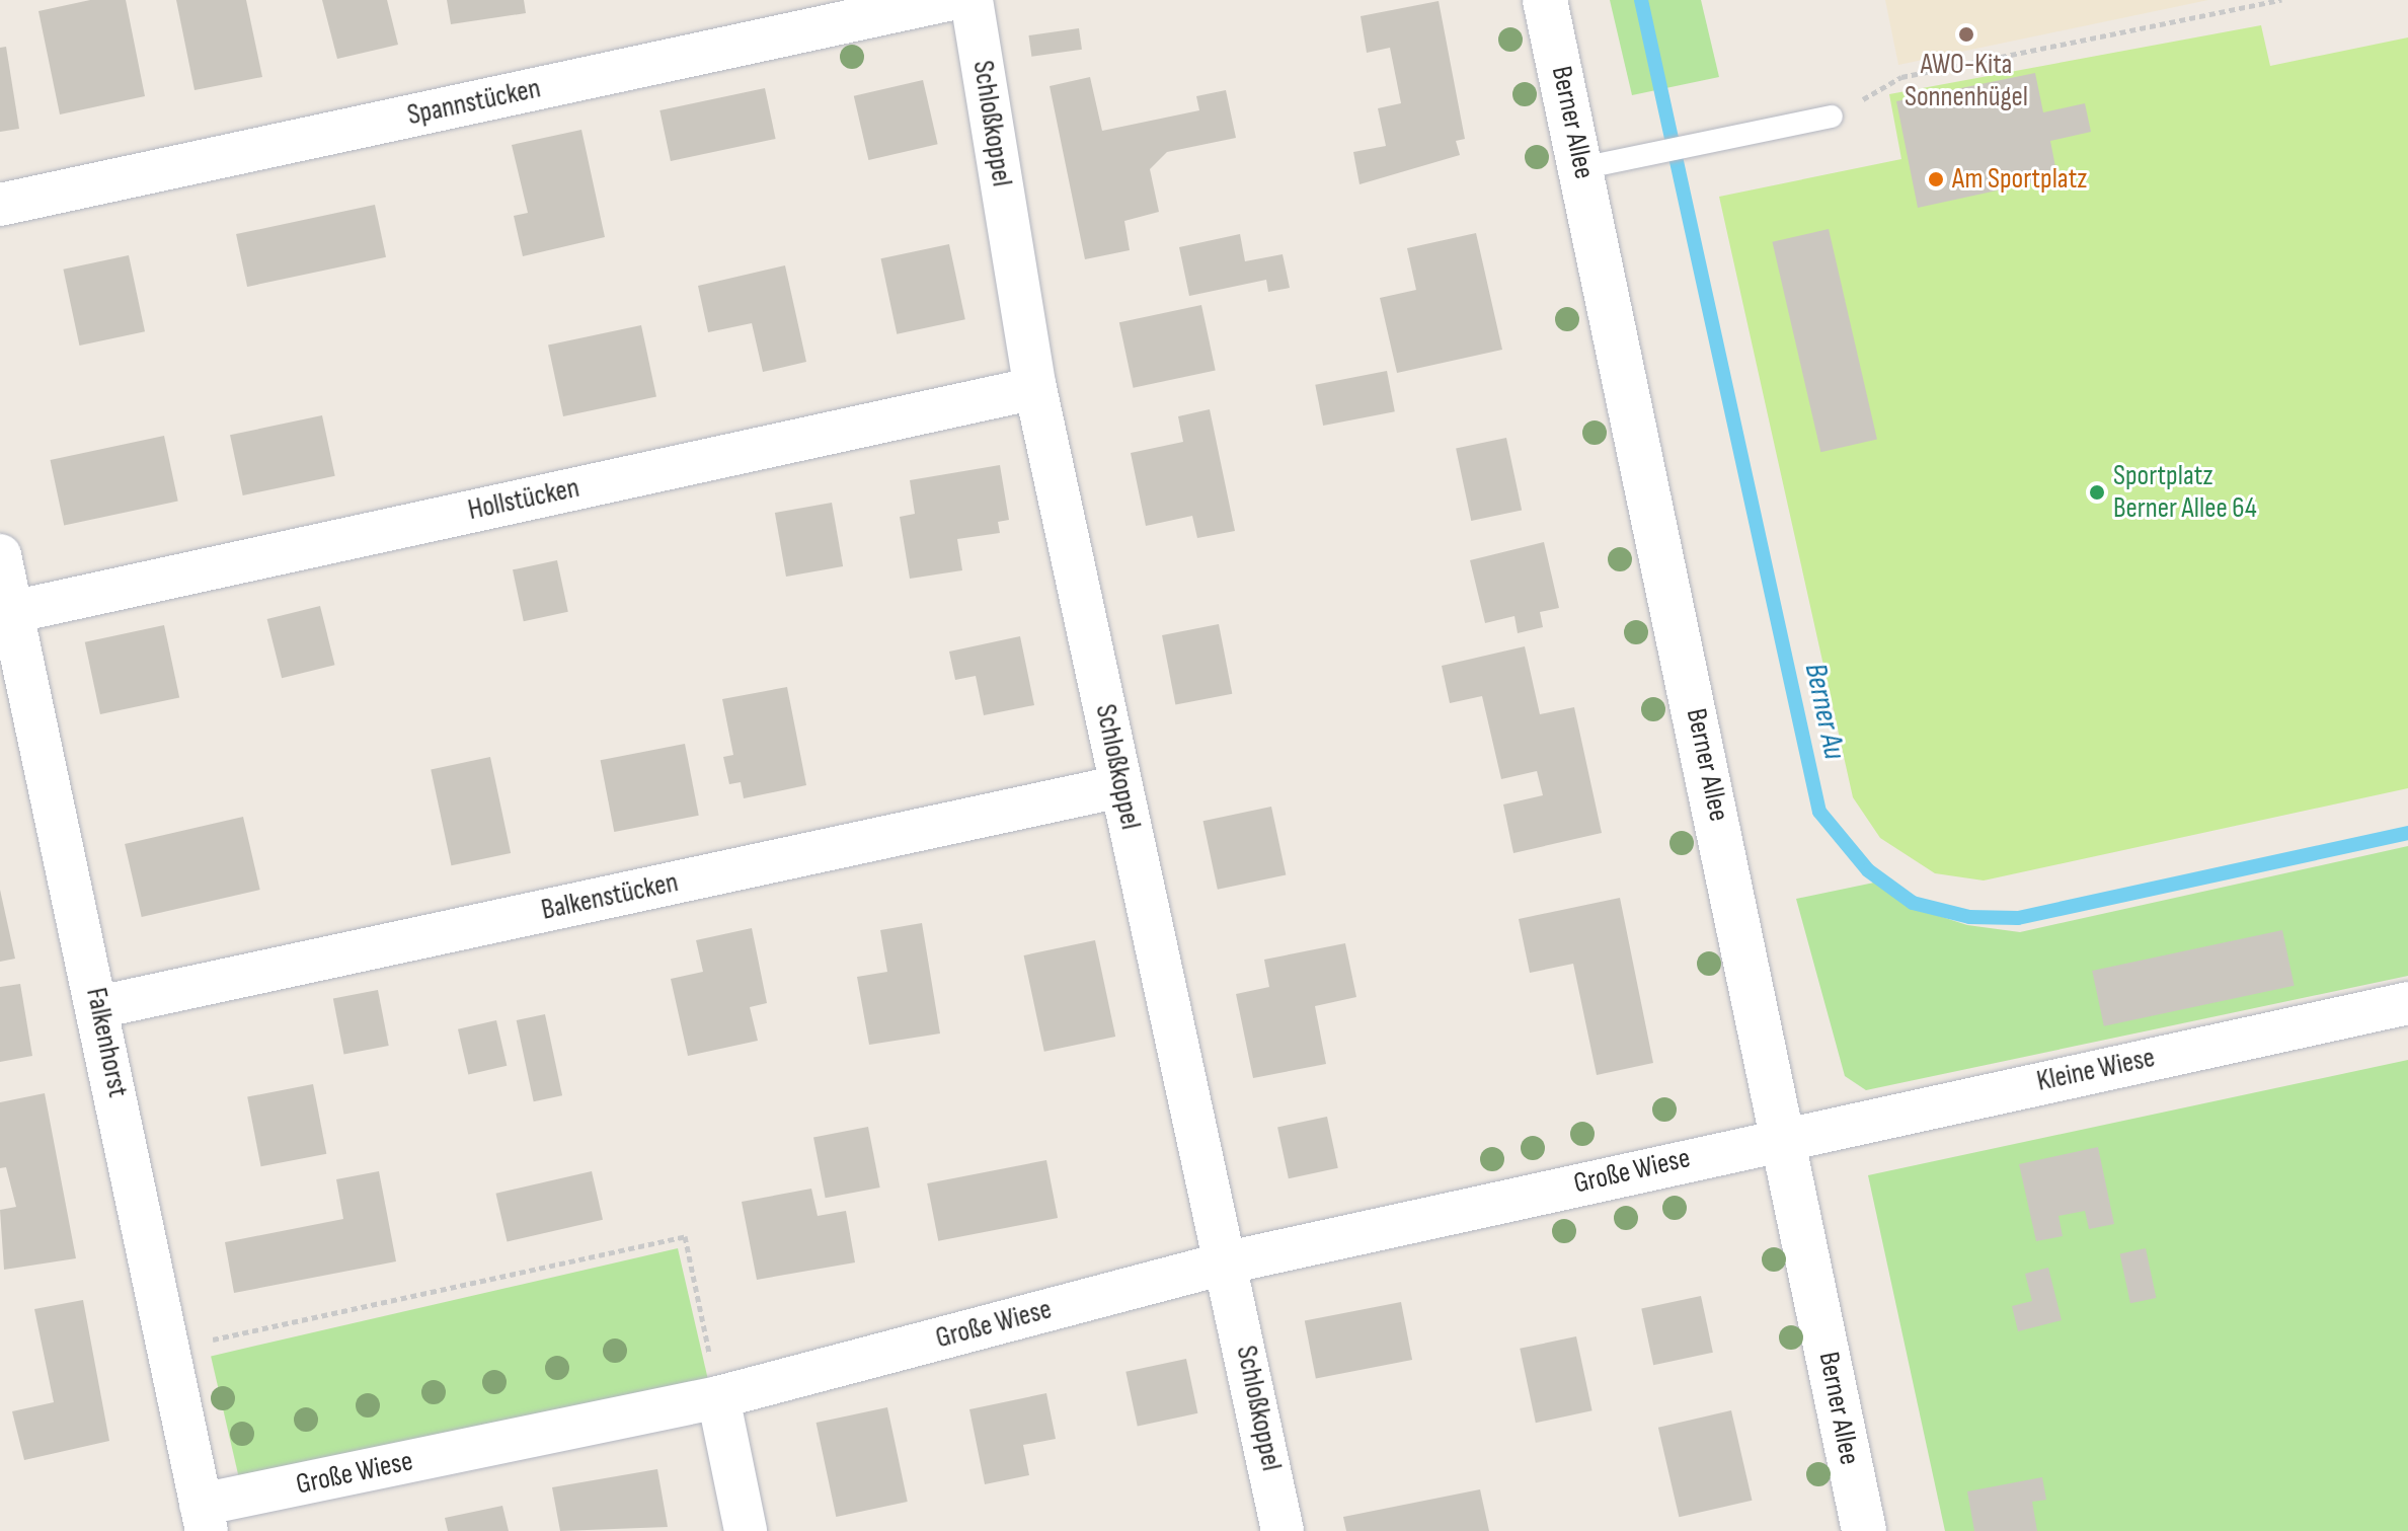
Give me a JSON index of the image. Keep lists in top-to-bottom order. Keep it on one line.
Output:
{"streets":{"street":["Spannstücken","Berner Allee","Schloßkoppel","Hollstücken","Balkenstücken","Falkenhorst","Kleine Wiese","Große Wiese"]},"crossings":[["Berner Allee","Kleine Wiese"],["Berner Allee","Große Wiese"],["Schloßkoppel","Hollstücken"],["Schloßkoppel","Balkenstücken"],["Schloßkoppel","Große Wiese"],["Hollstücken","Falkenhorst"],["Balkenstücken","Falkenhorst"],["Falkenhorst","Große Wiese"],["Kleine Wiese","Große Wiese"]],"water":["Berner Au"],"places":["AWO-Kita Sonnenhügel","Am Sportplatz","Sportplatz Berner Allee 64"]}
